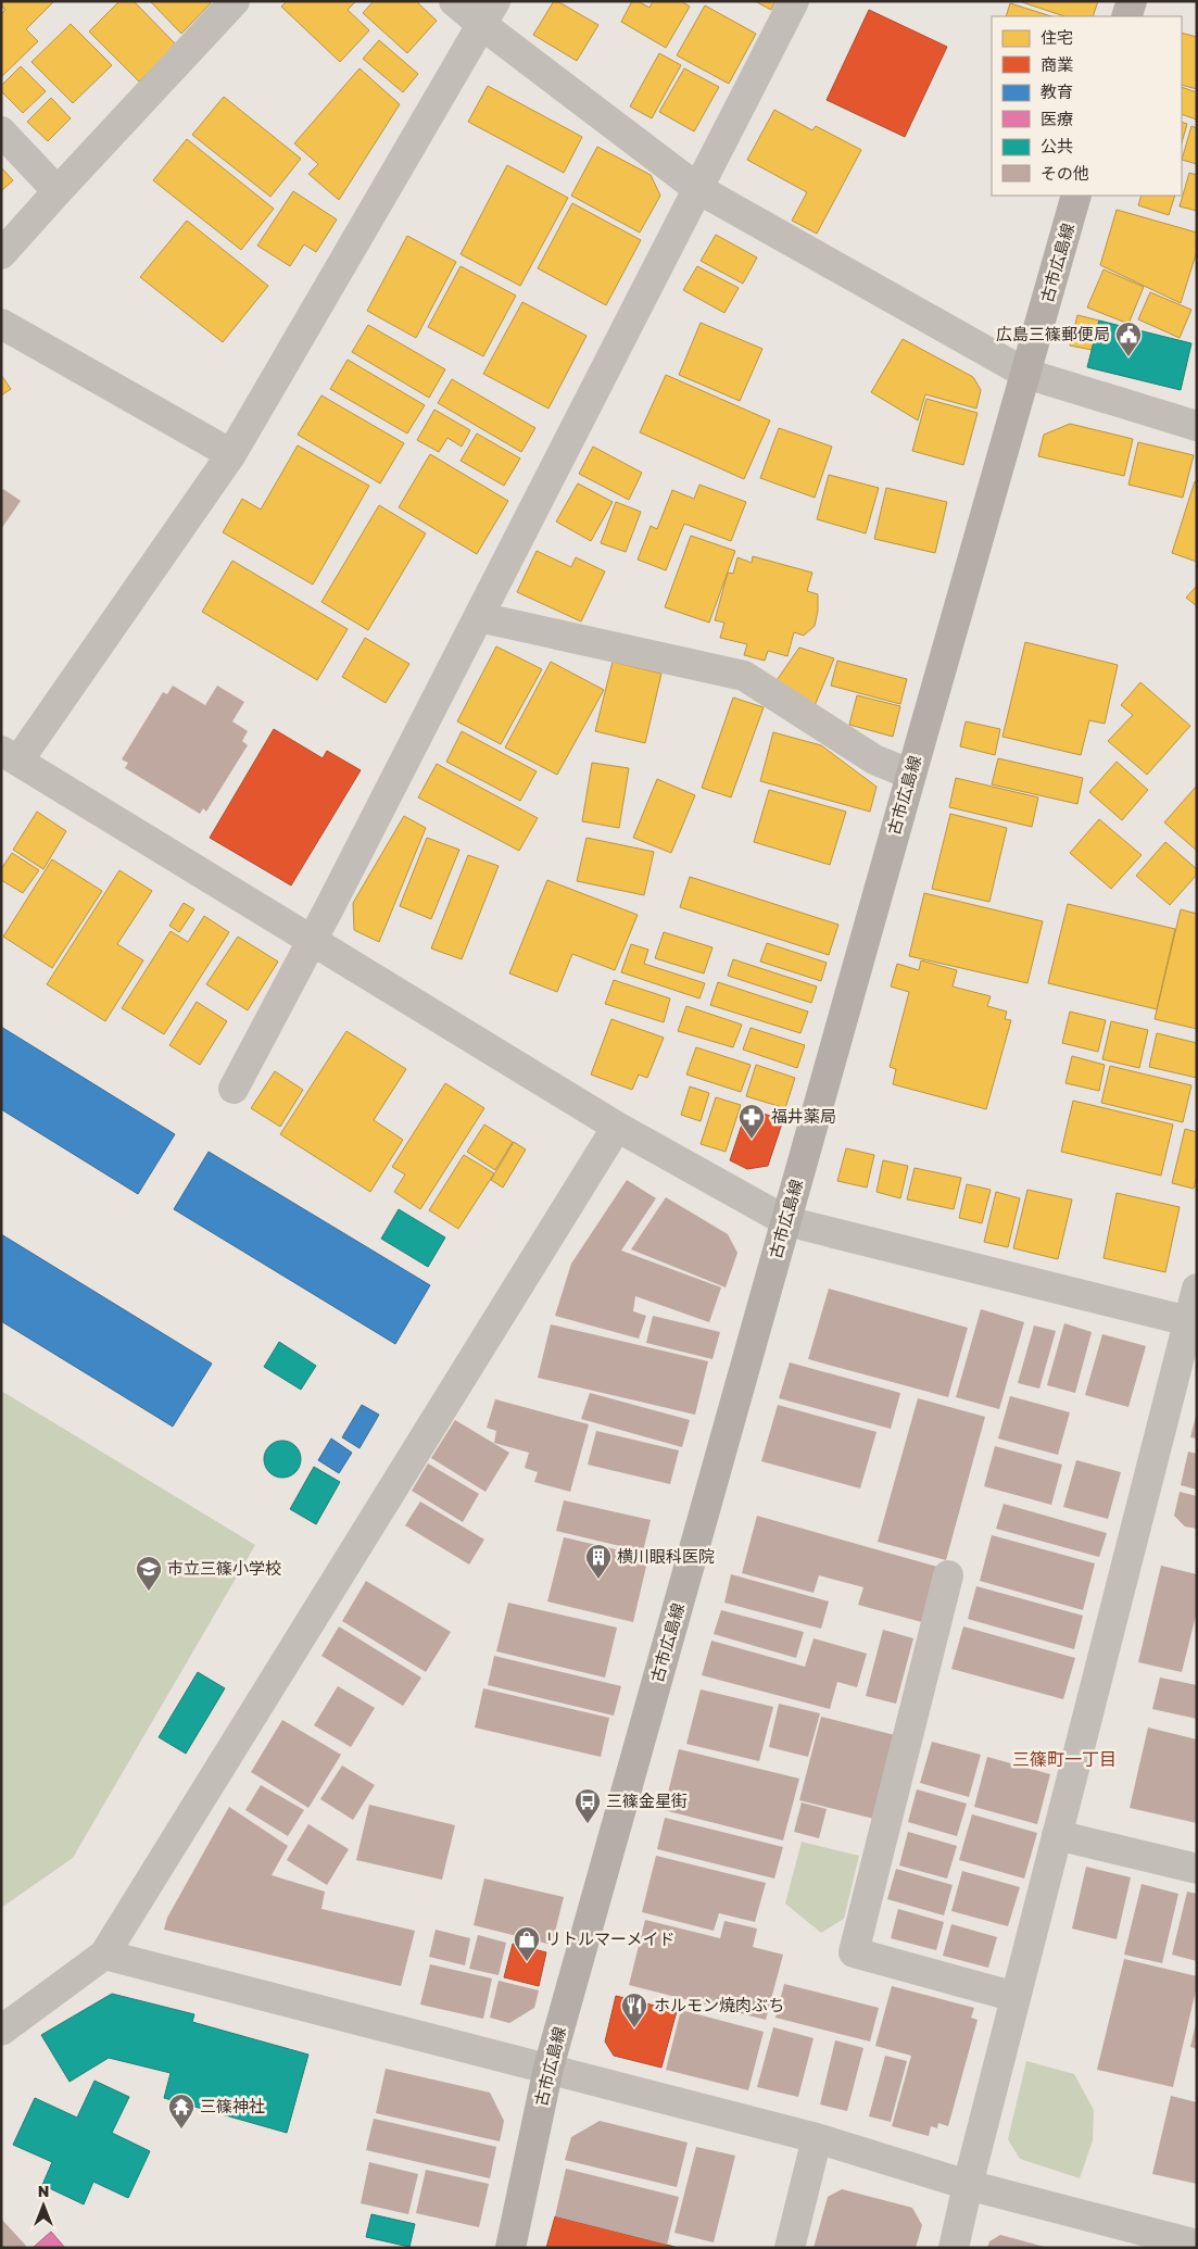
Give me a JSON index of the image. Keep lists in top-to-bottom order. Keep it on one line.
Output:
{"streets":{"main road":["古市広島線"]},"districts":["三篠町一丁目"],"places":{"public building":["広島三篠郵便局"],"pharmacy":["福井薬局"],"building":["横川眼科医院"],"school or university":["市立三篠小学校"],"bus stop":["三篠金星街"],"shop":["リトルマーメイド"],"restaurant":["ホルモン焼肉ぶち"],"temple":["三篠神社"]},"legend":["住宅","商業","教育","医療","公共","その他"],"north":"top"}
